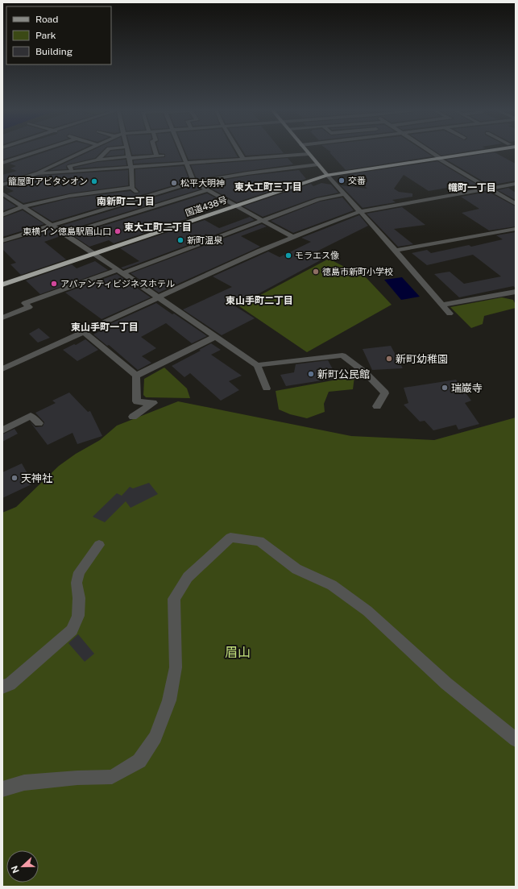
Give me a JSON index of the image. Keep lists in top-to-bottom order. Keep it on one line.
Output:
{"streets":{"highway":["国道438号"]},"districts":["東大工町三丁目","幟町一丁目","南新町二丁目","東大工町二丁目","東山手町二丁目","東山手町一丁目"],"parks":["眉山"],"places":["交番","籠屋町アビタシオン","松平大明神","東横イン徳島駅眉山口","新町温泉","モラエス像","徳島市新町小学校","アバァンティビジネスホテル","新町幼稚園","新町公民館","瑞巌寺","天神社"],"legend":["Road","Park","Building"],"north":"left"}
